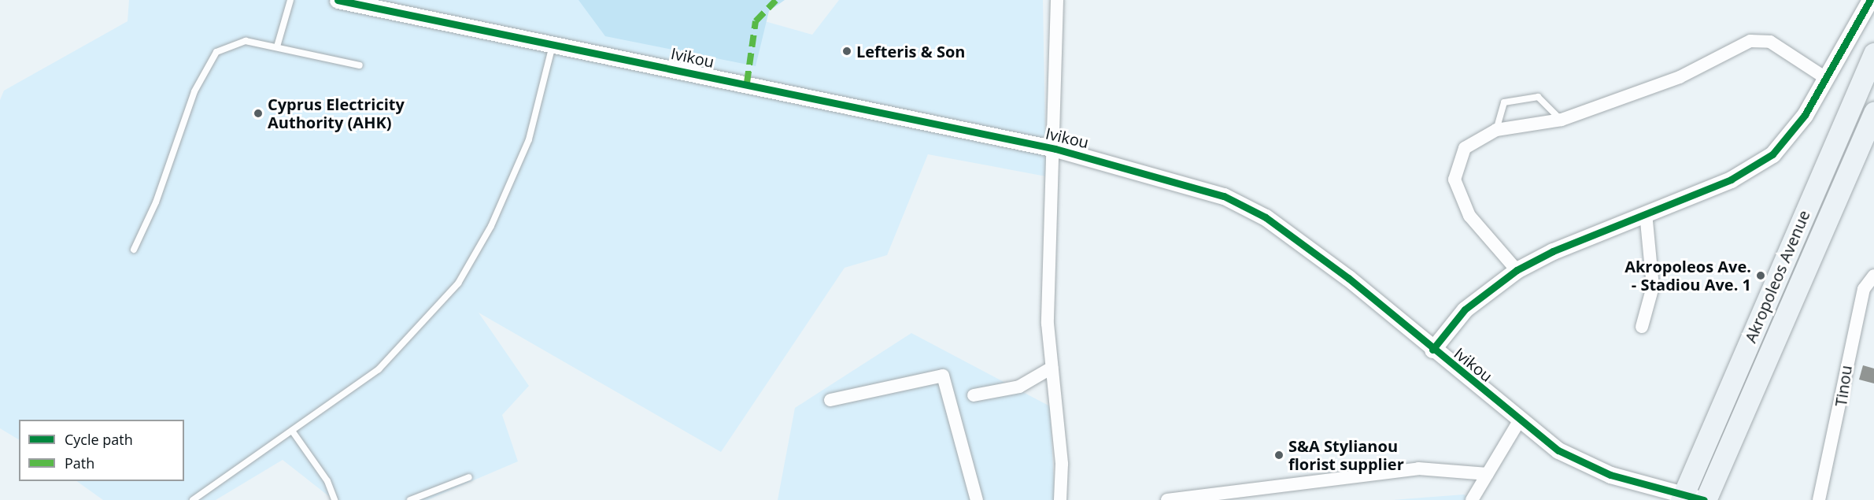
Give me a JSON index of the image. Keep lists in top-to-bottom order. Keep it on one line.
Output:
{"streets":{"highway":["Akropoleos Avenue"],"street":["Ivikou","Tinou"]},"crossings":[["Ivikou","Akropoleos Avenue"]],"places":["Lefteris & Son","Cyprus Electricity Authority (AHK)","Akropoleos Ave. - Stadiou Ave. 1","S&A Stylianou florist supplier"],"legend":["Cycle path","Path"]}
